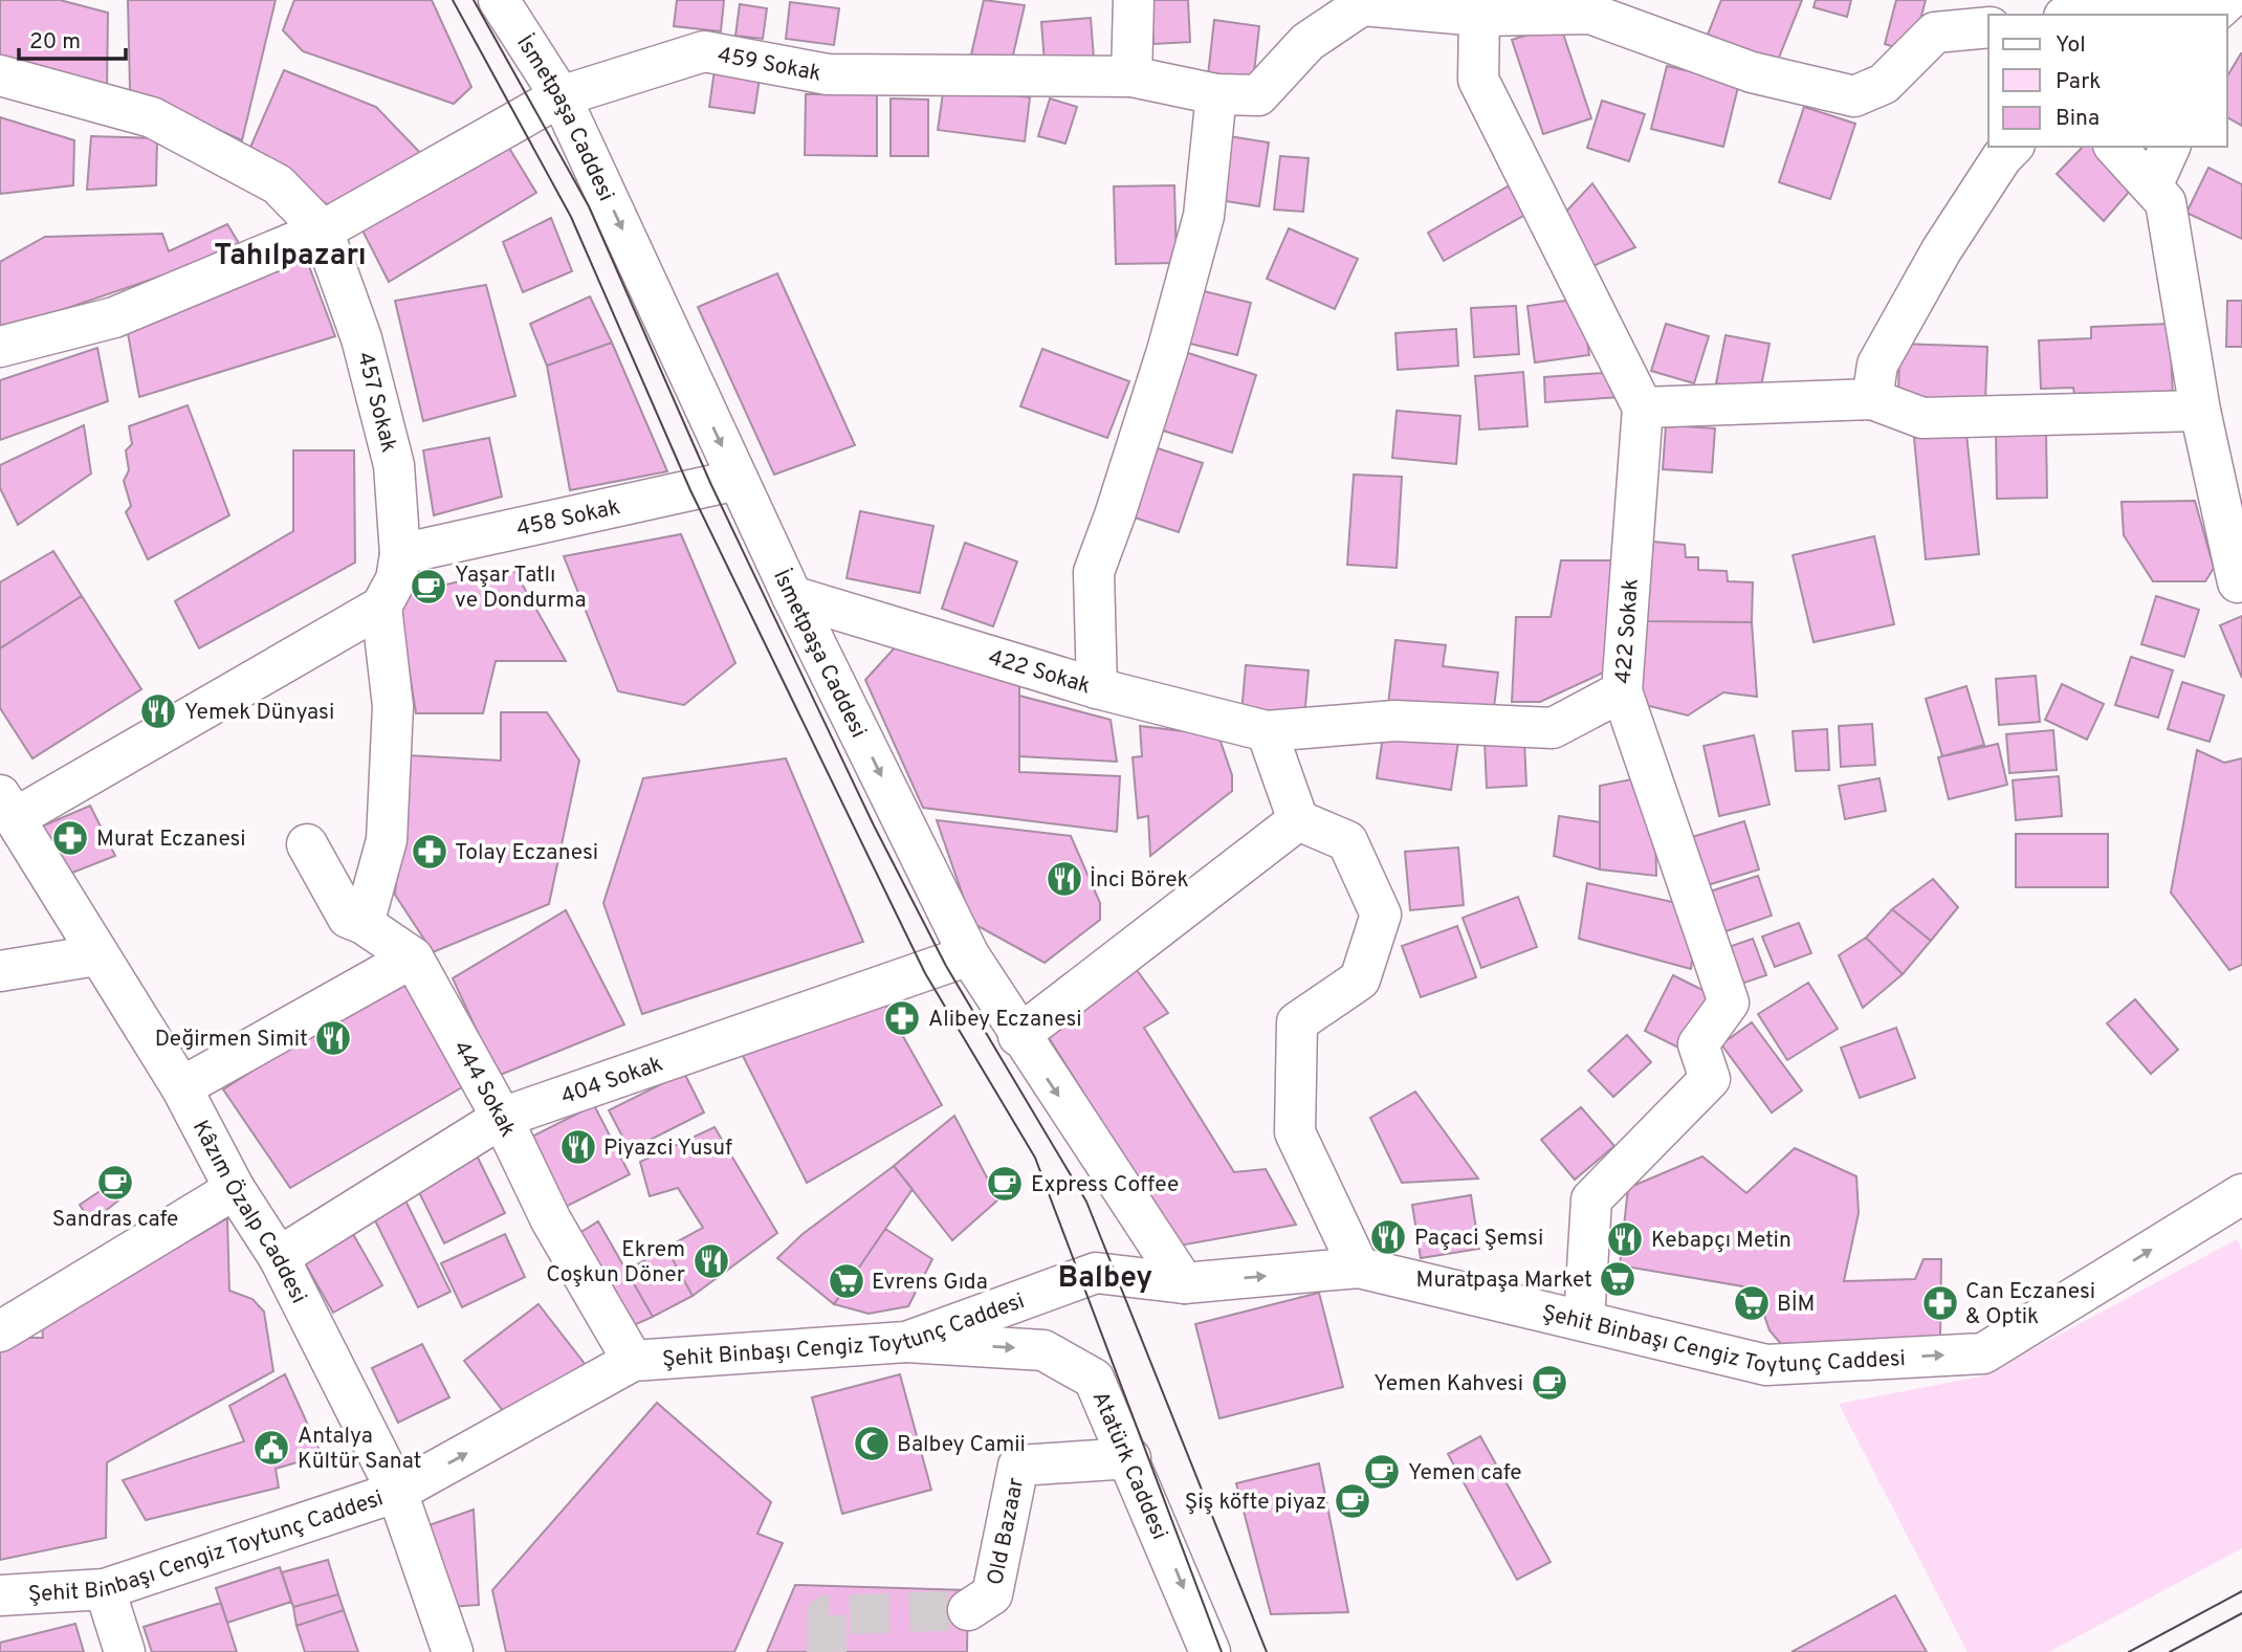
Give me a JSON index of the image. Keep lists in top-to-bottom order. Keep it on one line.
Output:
{"streets":{"street":["459 Sokak","İsmetpaşa Caddesi","457 Sokak","458 Sokak","422 Sokak","404 Sokak","444 Sokak","Kâzım Özalp Caddesi","Şehit Binbaşı Cengiz Toytunç Caddesi","Atatürk Caddesi","Old Bazaar"]},"crossings":[["459 Sokak","İsmetpaşa Caddesi"],["459 Sokak","457 Sokak"],["İsmetpaşa Caddesi","458 Sokak"],["İsmetpaşa Caddesi","422 Sokak"],["İsmetpaşa Caddesi","404 Sokak"],["İsmetpaşa Caddesi","Şehit Binbaşı Cengiz Toytunç Caddesi"],["457 Sokak","458 Sokak"],["457 Sokak","444 Sokak"],["458 Sokak","Kâzım Özalp Caddesi"],["404 Sokak","444 Sokak"],["404 Sokak","Kâzım Özalp Caddesi"],["444 Sokak","Şehit Binbaşı Cengiz Toytunç Caddesi"],["Kâzım Özalp Caddesi","Şehit Binbaşı Cengiz Toytunç Caddesi"],["Şehit Binbaşı Cengiz Toytunç Caddesi","Atatürk Caddesi"],["Atatürk Caddesi","Old Bazaar"]],"one_way":["İsmetpaşa Caddesi","Şehit Binbaşı Cengiz Toytunç Caddesi","Atatürk Caddesi"],"districts":["Tahılpazarı","Balbey"],"places":{"cafe":["Yaşar Tatlı ve Dondurma","Sandras cafe","Express Coffee","Yemen Kahvesi","Yemen cafe","Şiş köfte piyaz"],"restaurant":["Yemek Dünyasi","İnci Börek","Değirmen Simit","Piyazci Yusuf","Paçaci Şemsi","Kebapçı Metin","Ekrem Coşkun Döner"],"pharmacy":["Murat Eczanesi","Tolay Eczanesi","Alibey Eczanesi","Can Eczanesi & Optik"],"supermarket":["Muratpaşa Market","Evrens Gıda","BİM"],"mosque":["Balbey Camii"],"public building":["Antalya Kültür Sanat"]},"legend":["Yol","Park","Bina"],"scale_bar":"20 m"}
